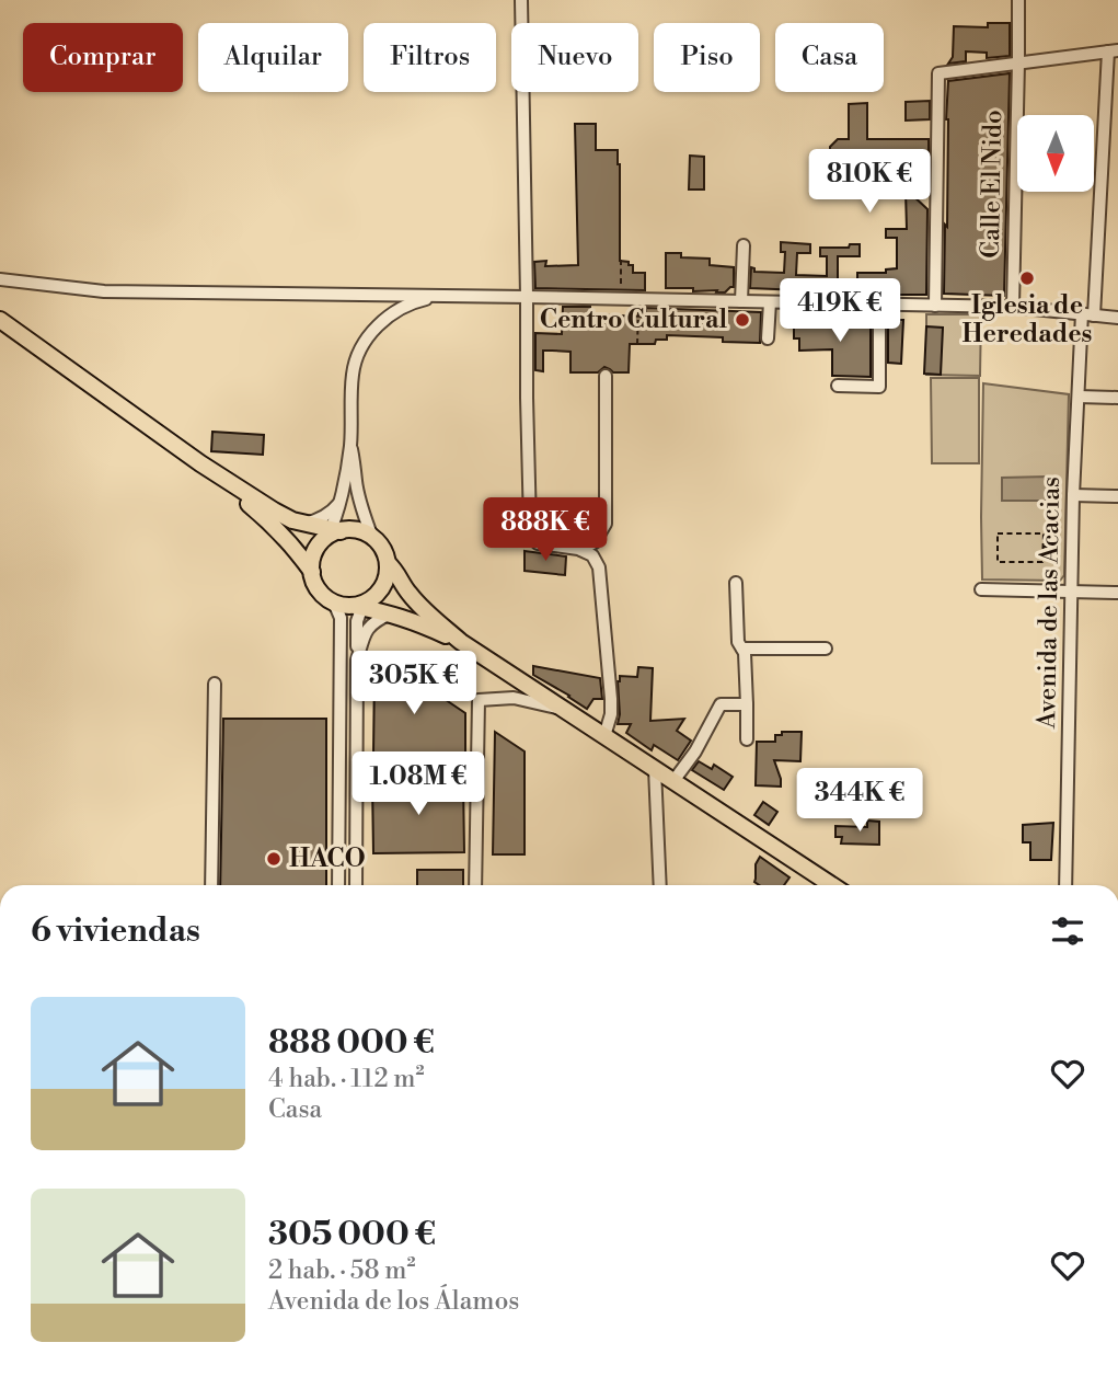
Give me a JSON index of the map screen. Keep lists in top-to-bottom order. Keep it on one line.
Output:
{"streets":{"street":["Calle El Nido","Avenida de las Acacias"]},"places":["Iglesia de Heredades","Centro Cultural","HACO"],"north":"bottom","page":{"chip":["Comprar","Alquilar","Filtros","Nuevo","Piso","Casa"],"price":["810K €","419K €","888K €","305K €","1.08M €","344K €"],"heading":"6 viviendas","list":[{"name":"888 000 €","note":"4 hab. · 112 m² · Casa"},{"name":"305 000 €","note":"2 hab. · 58 m² · Avenida de los Álamos"}]}}
